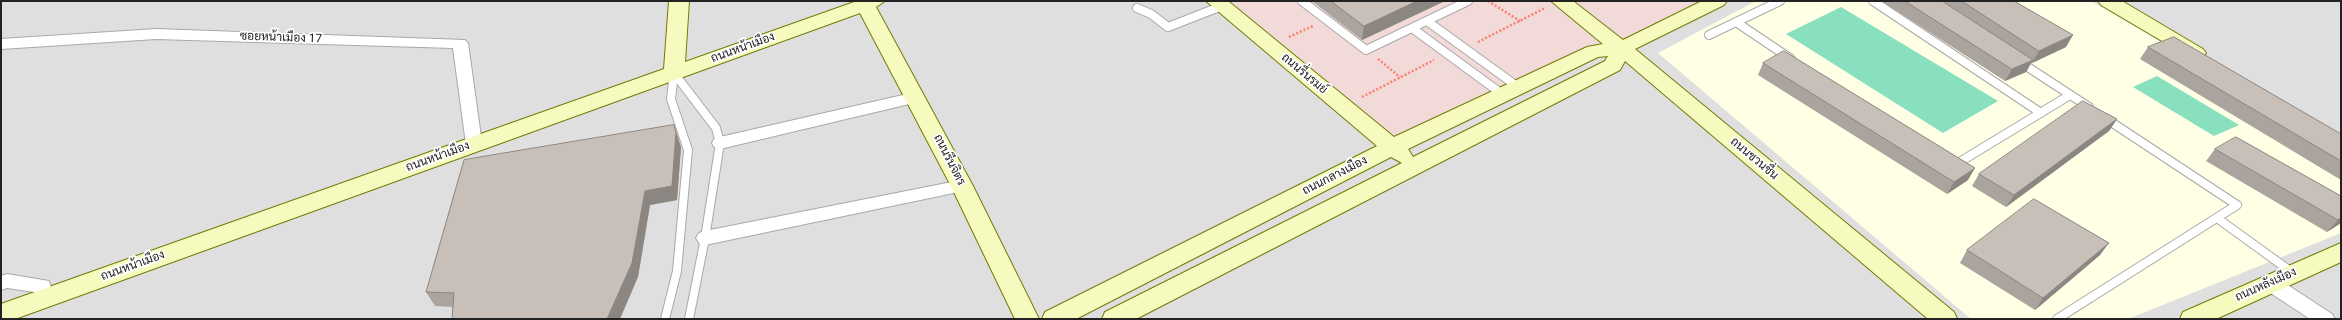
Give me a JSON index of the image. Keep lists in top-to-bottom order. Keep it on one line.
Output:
{"streets":{"street":["ซอยหน้าเมือง 17","ถนนหน้าเมือง","ถนนรื่นรมย์","ถนนชวนชื่น","ถนนรึนจิตร","ถนนกลางเมือง","ถนนหลังเมือง"]},"crossings":[["ซอยหน้าเมือง 17","ถนนหน้าเมือง"],["ถนนหน้าเมือง","ถนนรึนจิตร"],["ถนนรื่นรมย์","ถนนกลางเมือง"],["ถนนชวนชื่น","ถนนกลางเมือง"]]}
